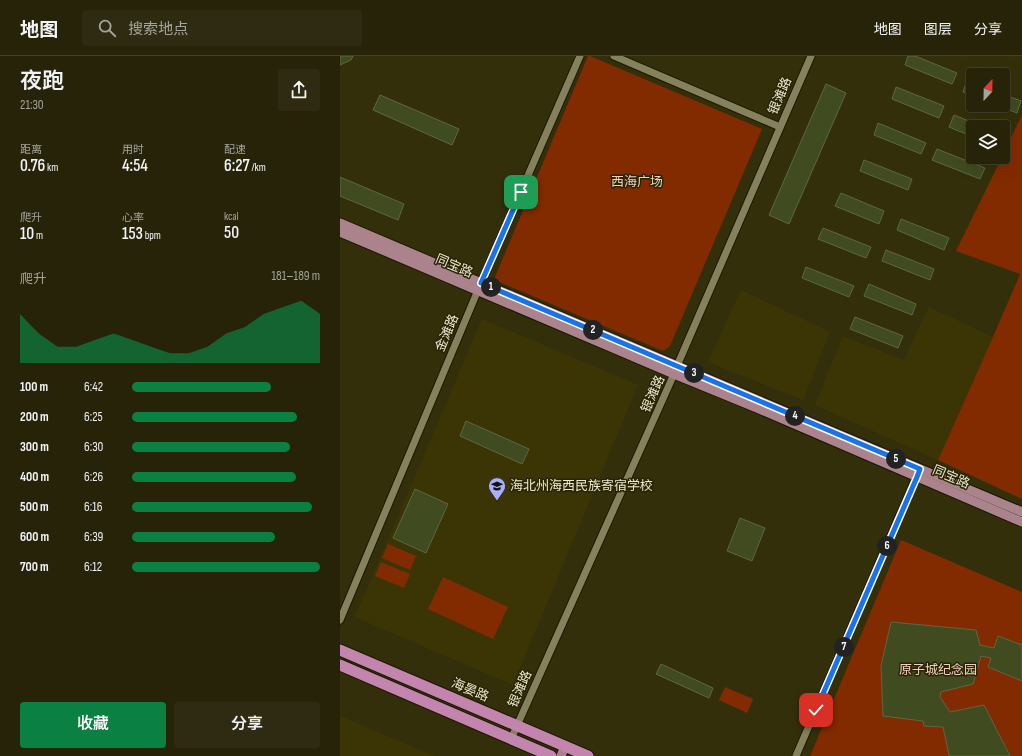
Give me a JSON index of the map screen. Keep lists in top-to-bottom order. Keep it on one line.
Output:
{"streets":{"highway":["海晏路"],"main road":["同宝路"],"street":["银滩路","金滩路"]},"crossings":[["银滩路","同宝路"],["银滩路","海晏路"],["同宝路","金滩路"]],"parks":["西海广场","原子城纪念园"],"places":{"school or university":["海北州海西民族寄宿学校"]},"north":"top","page":{"header":"地图","search":"搜索地点","nav":["地图","图层","分享"],"heading":["夜跑","21:30"],"stats":[["距离","0.76 km"],["用时","4:54"],["配速","6:27 /km"],["爬升","10 m"],["心率","153 bpm"],["kcal","50"]],"chart":["爬升","181–189 m"],"pins":["1","2","3","4","5","6","7"],"list":[{"name":"100 m","note":"6:42"},{"name":"200 m","note":"6:25"},{"name":"300 m","note":"6:30"},{"name":"400 m","note":"6:26"},{"name":"500 m","note":"6:16"},{"name":"600 m","note":"6:39"},{"name":"700 m","note":"6:12"}],"buttons":["收藏","分享"]}}
